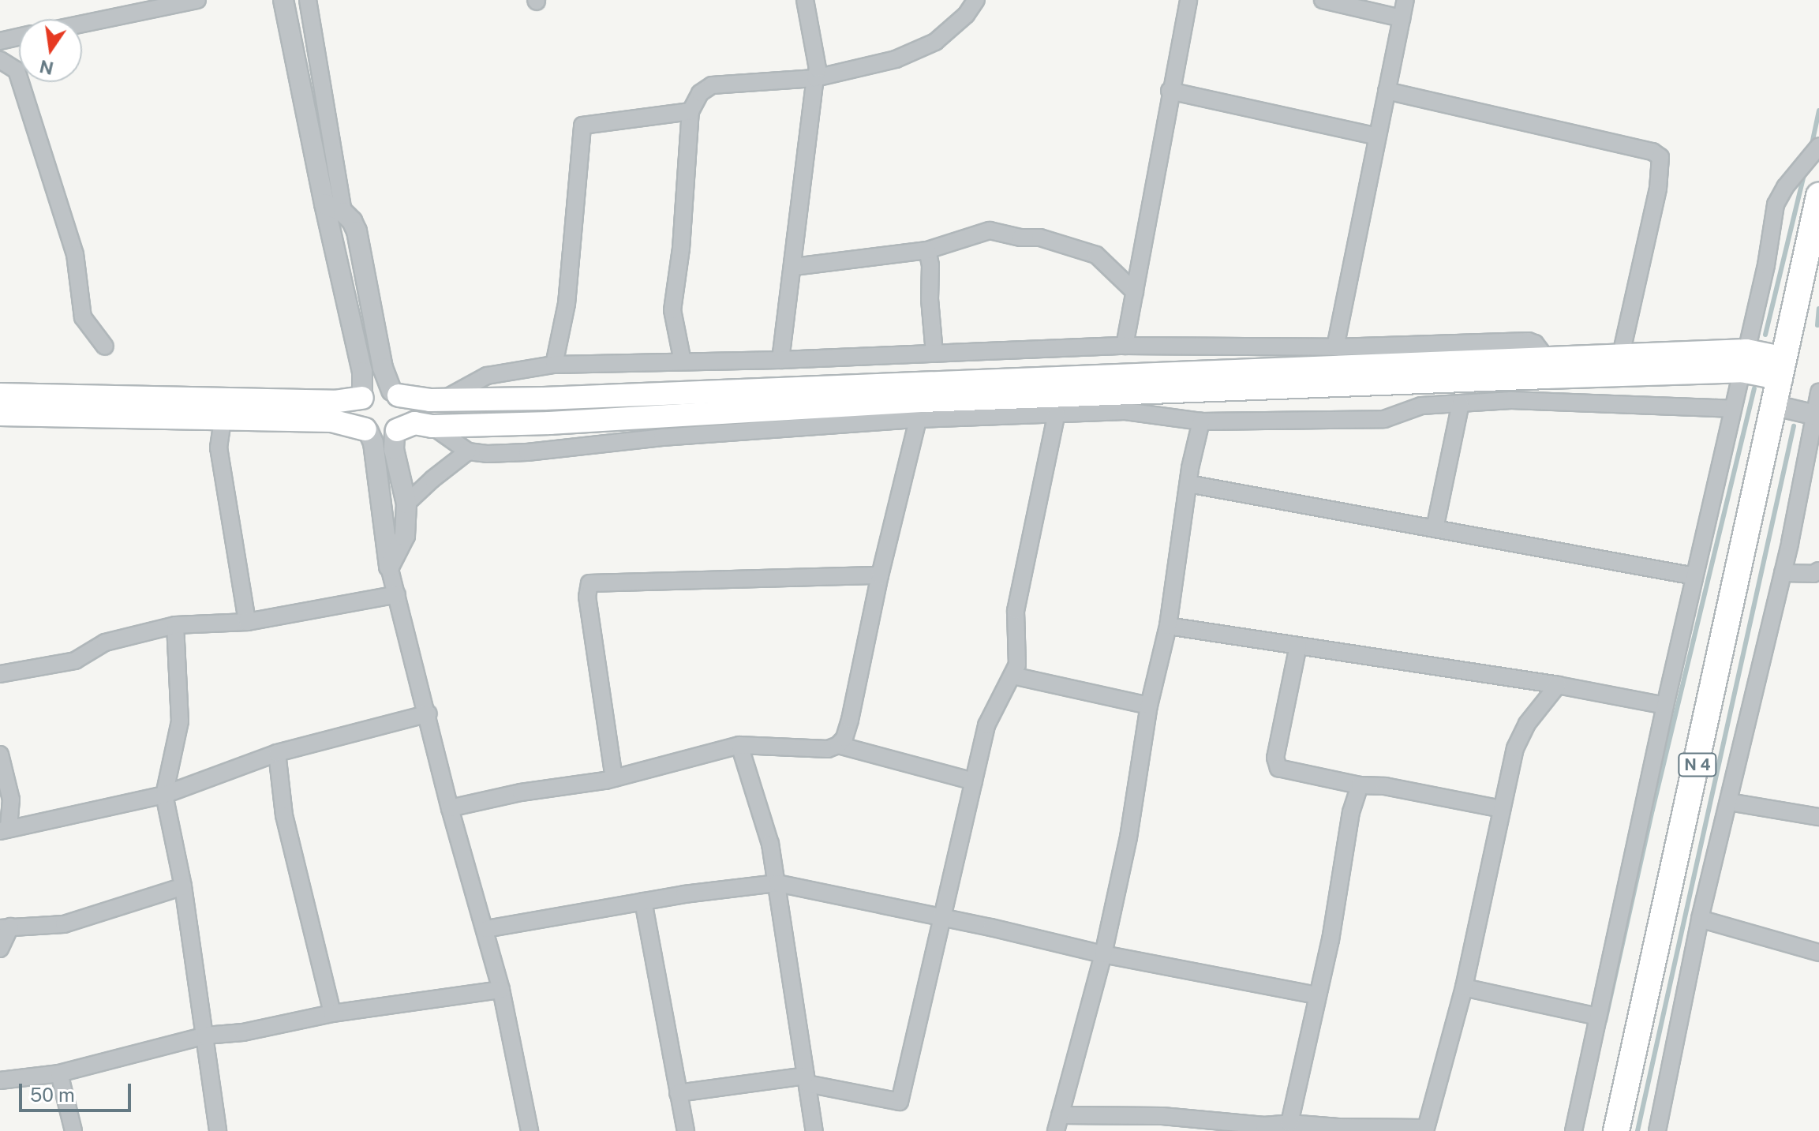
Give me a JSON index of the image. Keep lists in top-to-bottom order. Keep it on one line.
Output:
{"streets":{"highway":["N 4"]},"scale_bar":"50 m","north":"bottom"}
